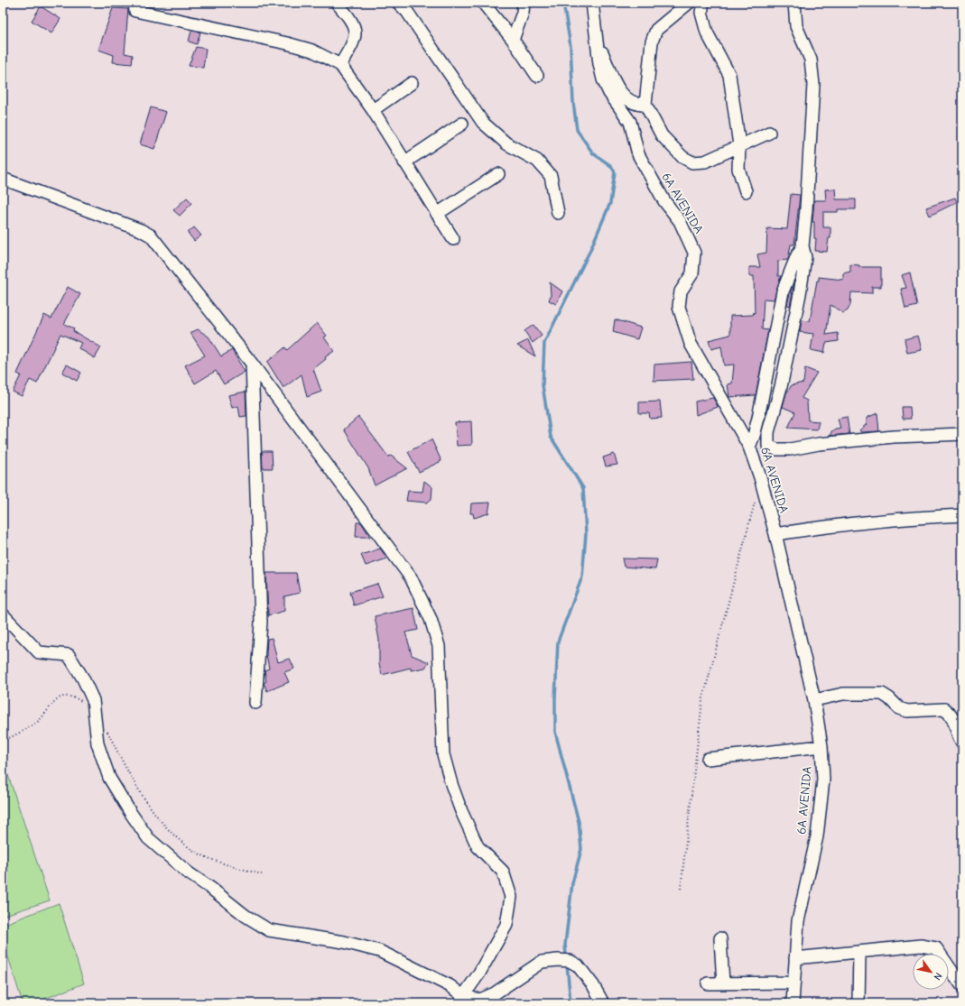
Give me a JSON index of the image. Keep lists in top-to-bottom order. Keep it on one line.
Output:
{"streets":{"street":["6A AVENIDA"]},"north":"bottom right"}
